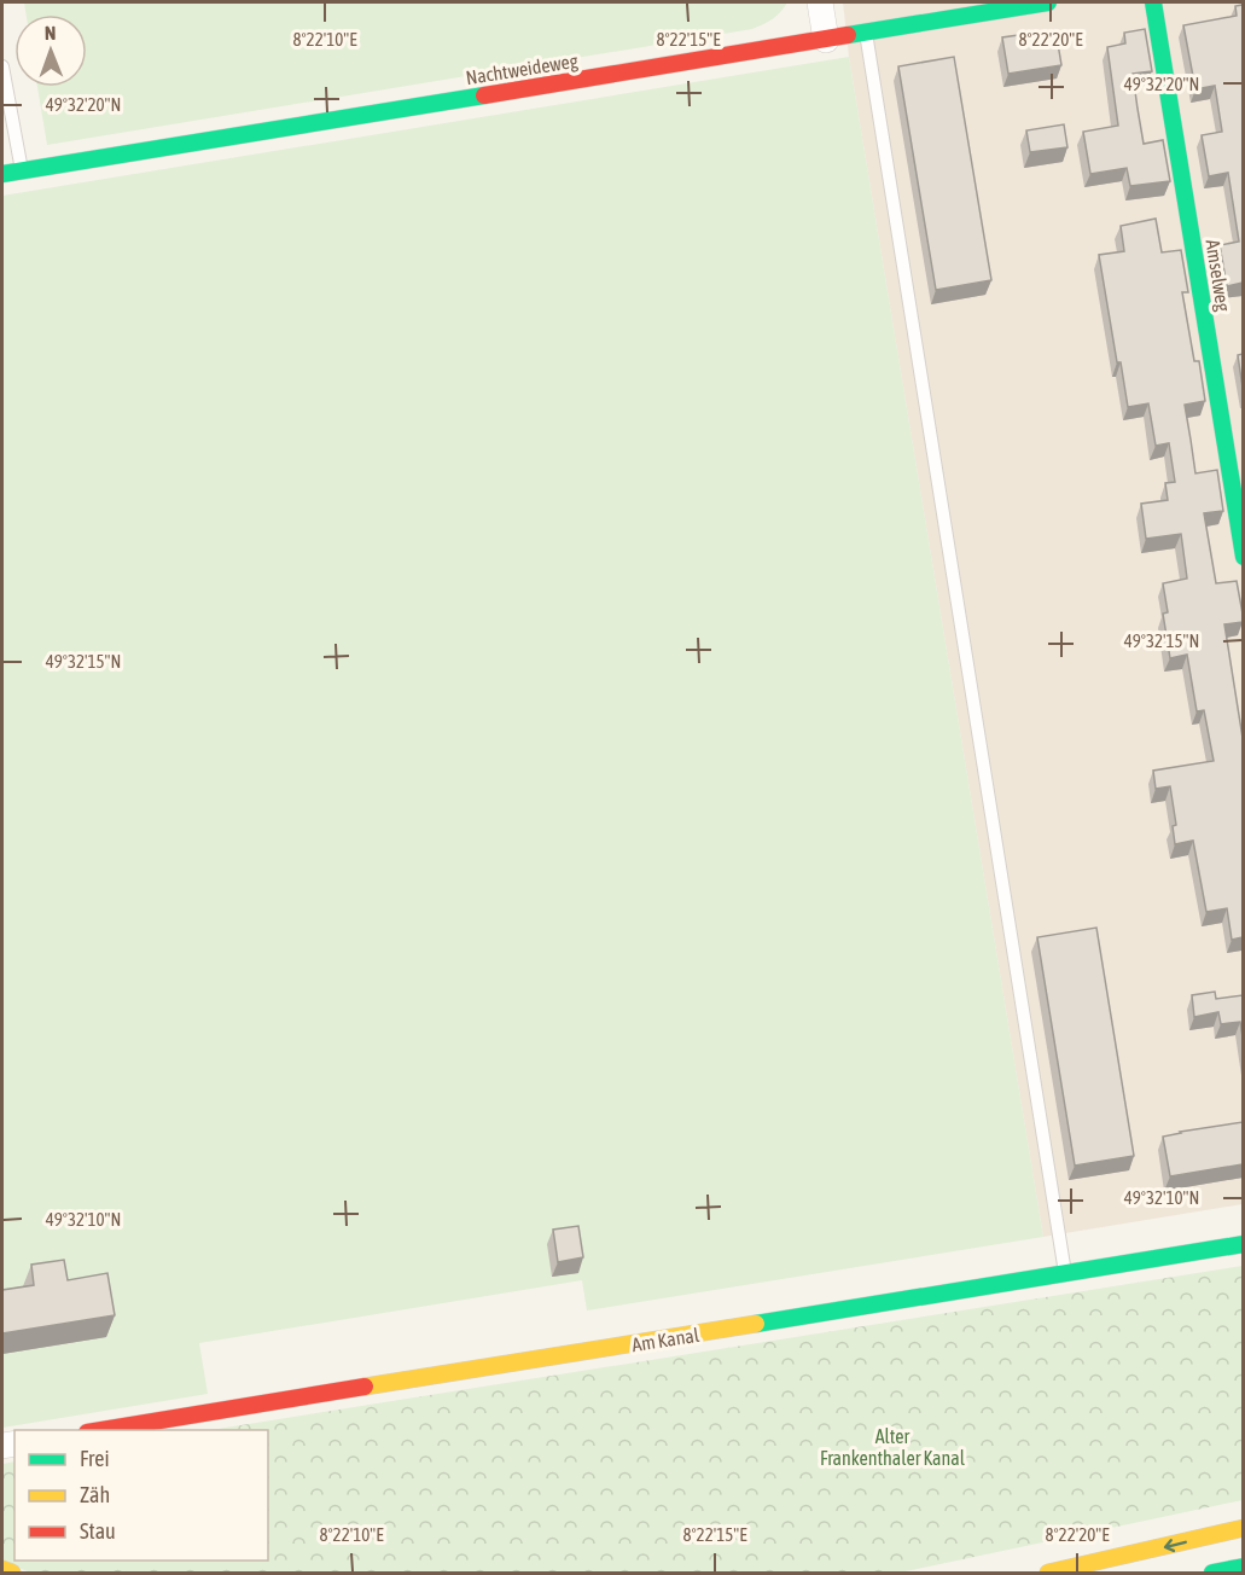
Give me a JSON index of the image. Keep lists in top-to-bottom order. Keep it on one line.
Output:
{"streets":{"main road":["Nachtweideweg","Amselweg","Am Kanal"]},"parks":["Alter Frankenthaler Kanal"],"legend":["Frei","Zäh","Stau"],"north":"top","coordinates":["8°22'10\"E","8°22'15\"E","8°22'20\"E","49°32'20\"N","49°32'15\"N","49°32'10\"N"]}
